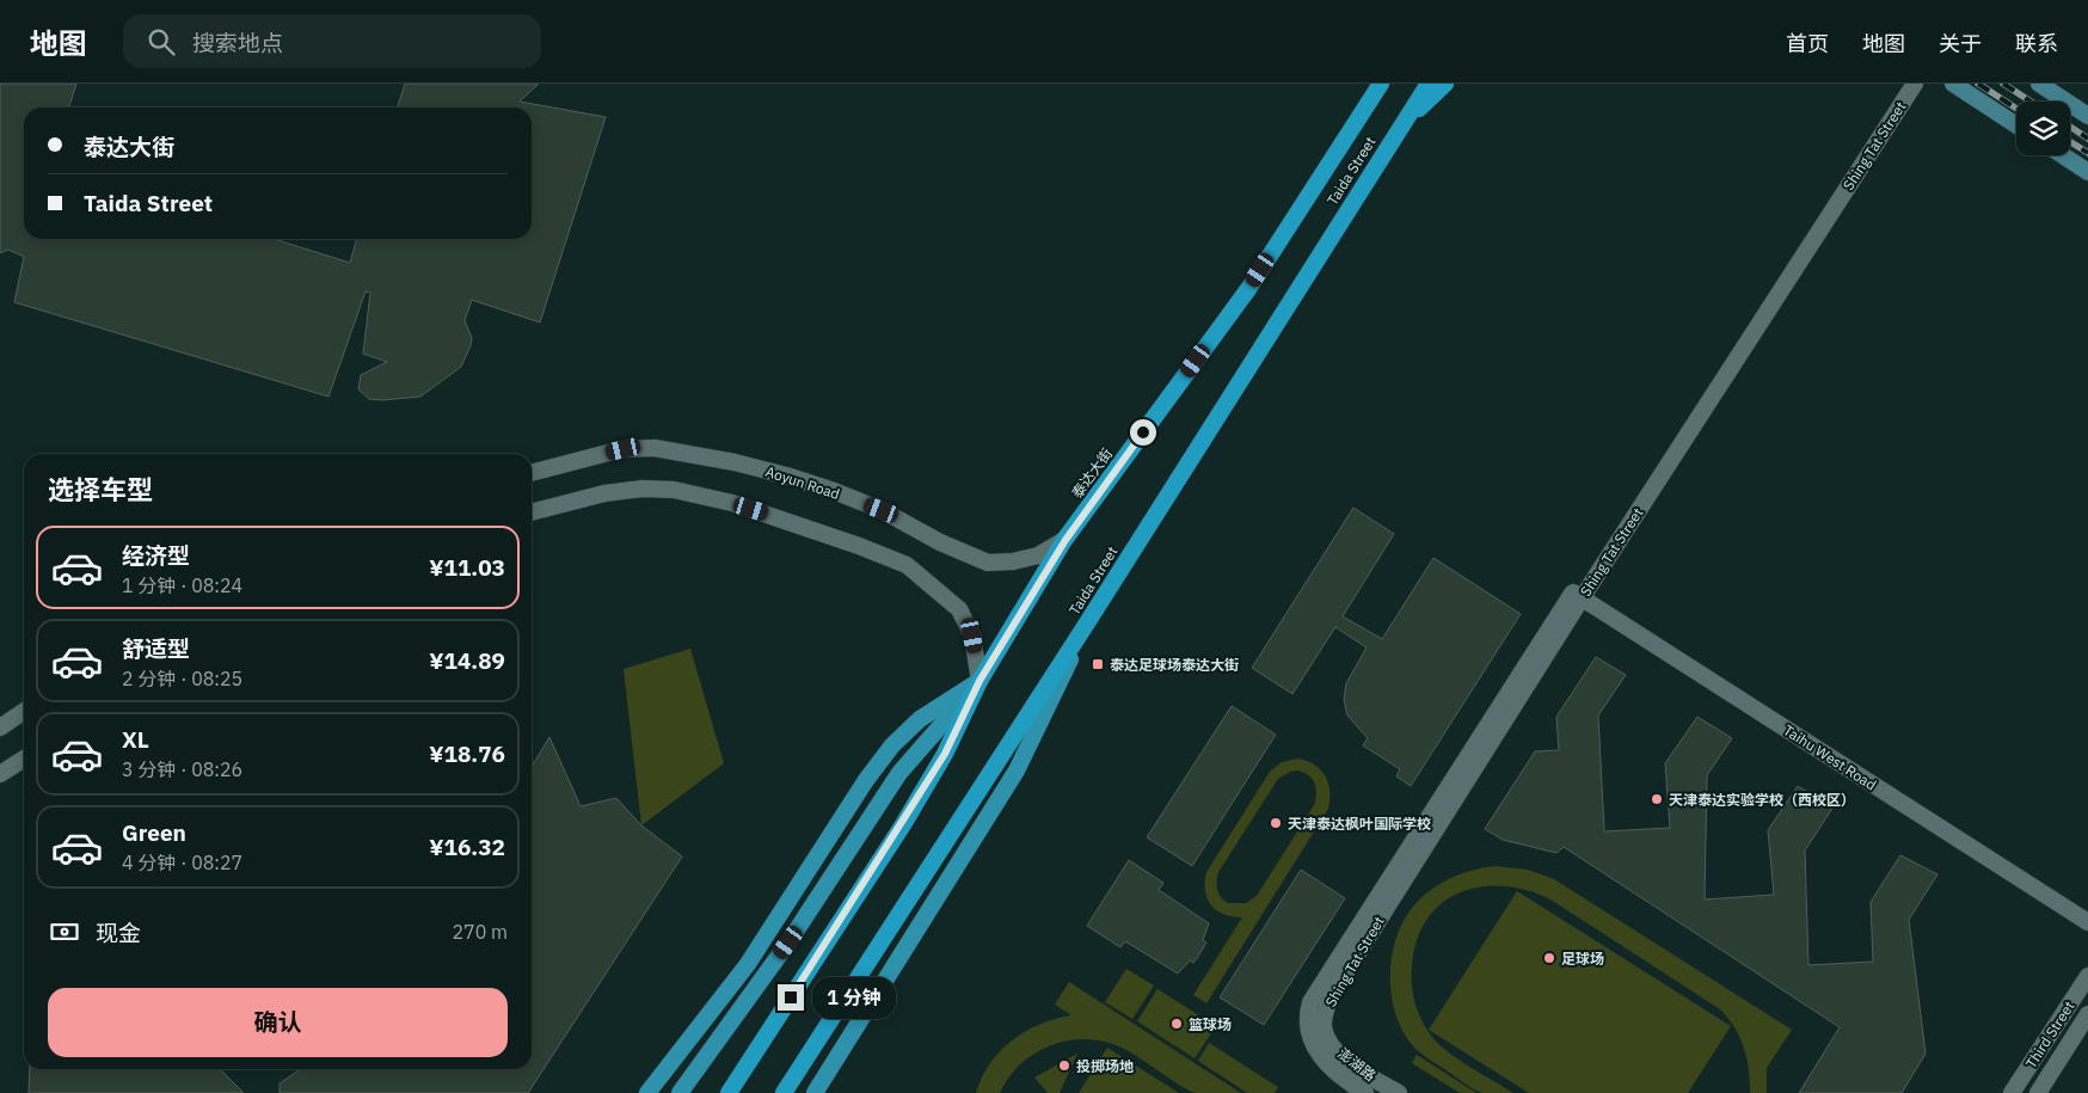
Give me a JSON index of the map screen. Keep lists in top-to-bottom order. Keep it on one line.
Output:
{"streets":{"highway":["Taida Street","泰达大街"],"street":["Shing Tat Street","Aoyun Road","Taihu West Road","Third Street","澎湖路"]},"crossings":[["Shing Tat Street","Taihu West Road"],["Shing Tat Street","澎湖路"],["泰达大街","Aoyun Road"]],"places":{"transit":["泰达足球场泰达大街"],"other":["天津泰达实验学校（西校区）","天津泰达枫叶国际学校","足球场","篮球场","投掷场地"]},"page":{"header":"地图","search":"搜索地点","nav":["首页","地图","关于","联系"],"banner":["泰达大街","Taida Street"],"heading":"选择车型","list":[{"name":"经济型","note":"1 分钟 · 08:24","value":"¥11.03"},{"name":"舒适型","note":"2 分钟 · 08:25","value":"¥14.89"},{"name":"XL","note":"3 分钟 · 08:26","value":"¥18.76"},{"name":"Green","note":"4 分钟 · 08:27","value":"¥16.32"}],"pay":["现金","270 m"],"buttons":"确认","bubble":"1 分钟"}}
